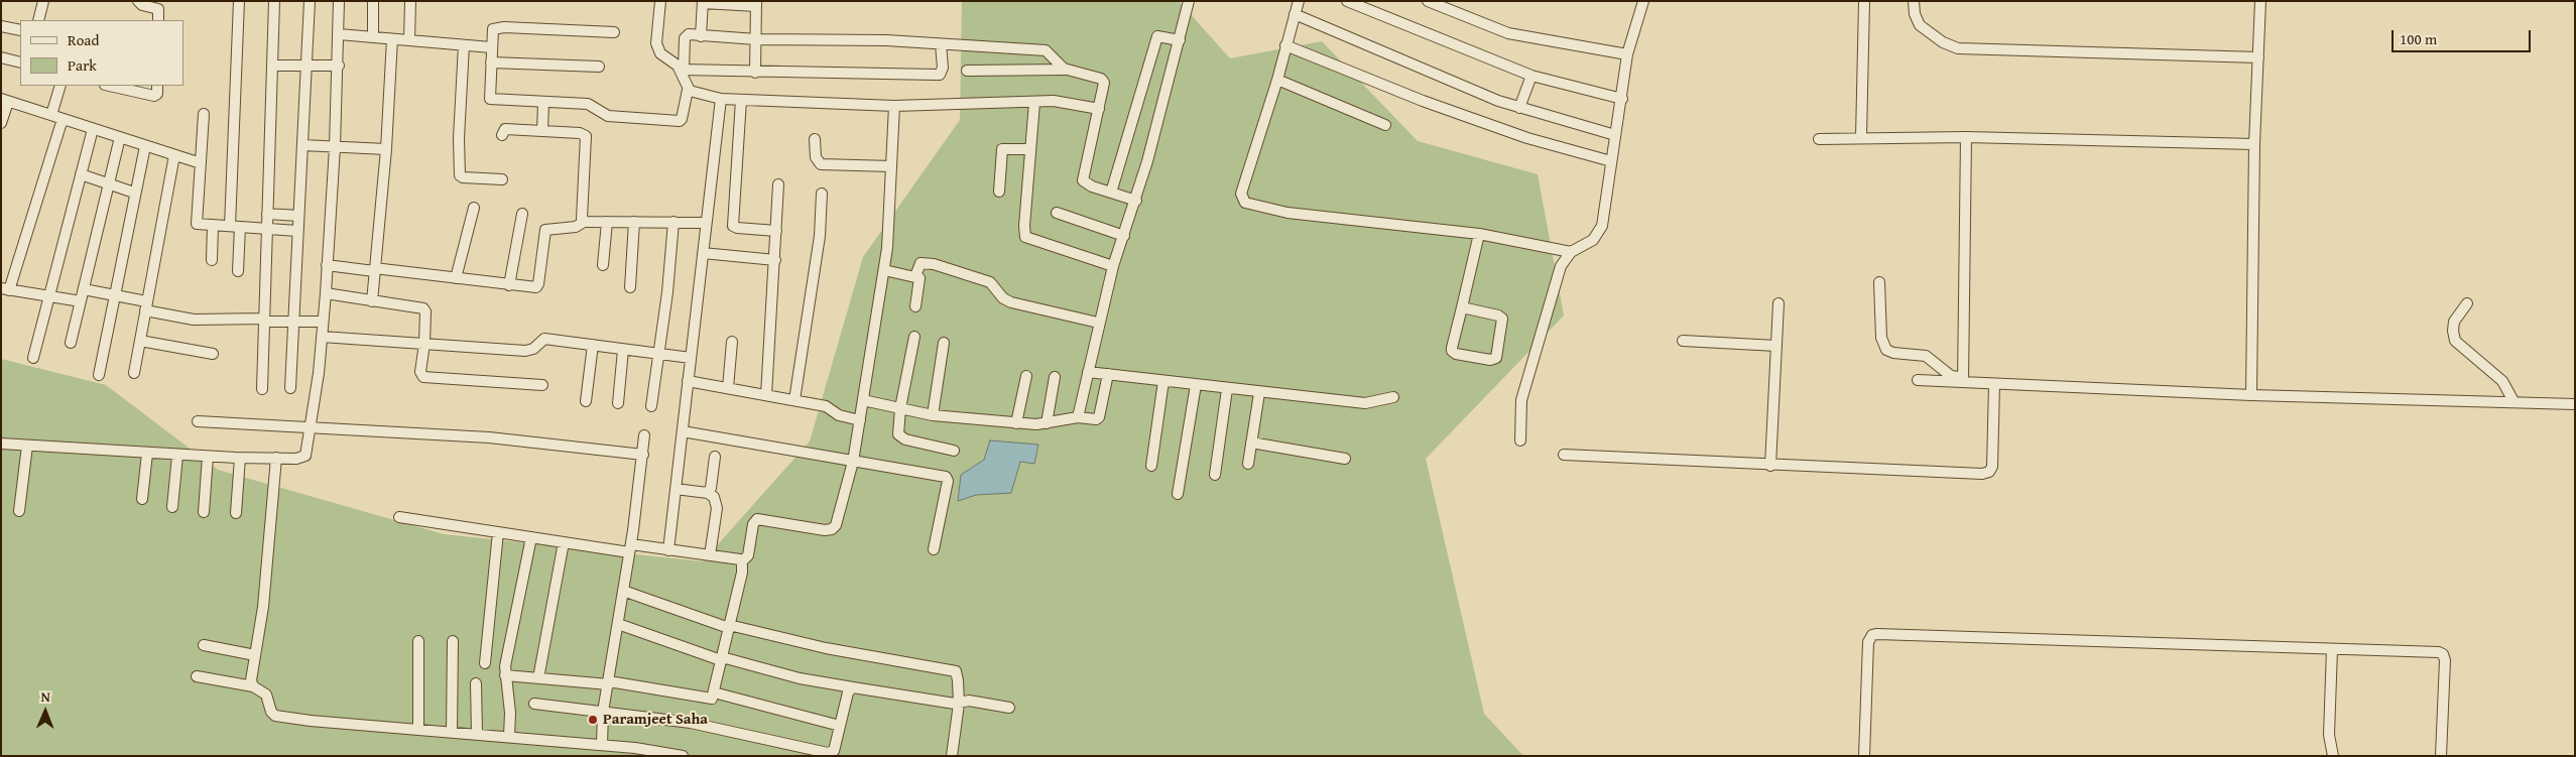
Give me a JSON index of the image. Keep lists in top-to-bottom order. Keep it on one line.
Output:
{"places":["Paramjeet Saha"],"legend":["Road","Park"],"scale_bar":"100 m","north":"top"}
